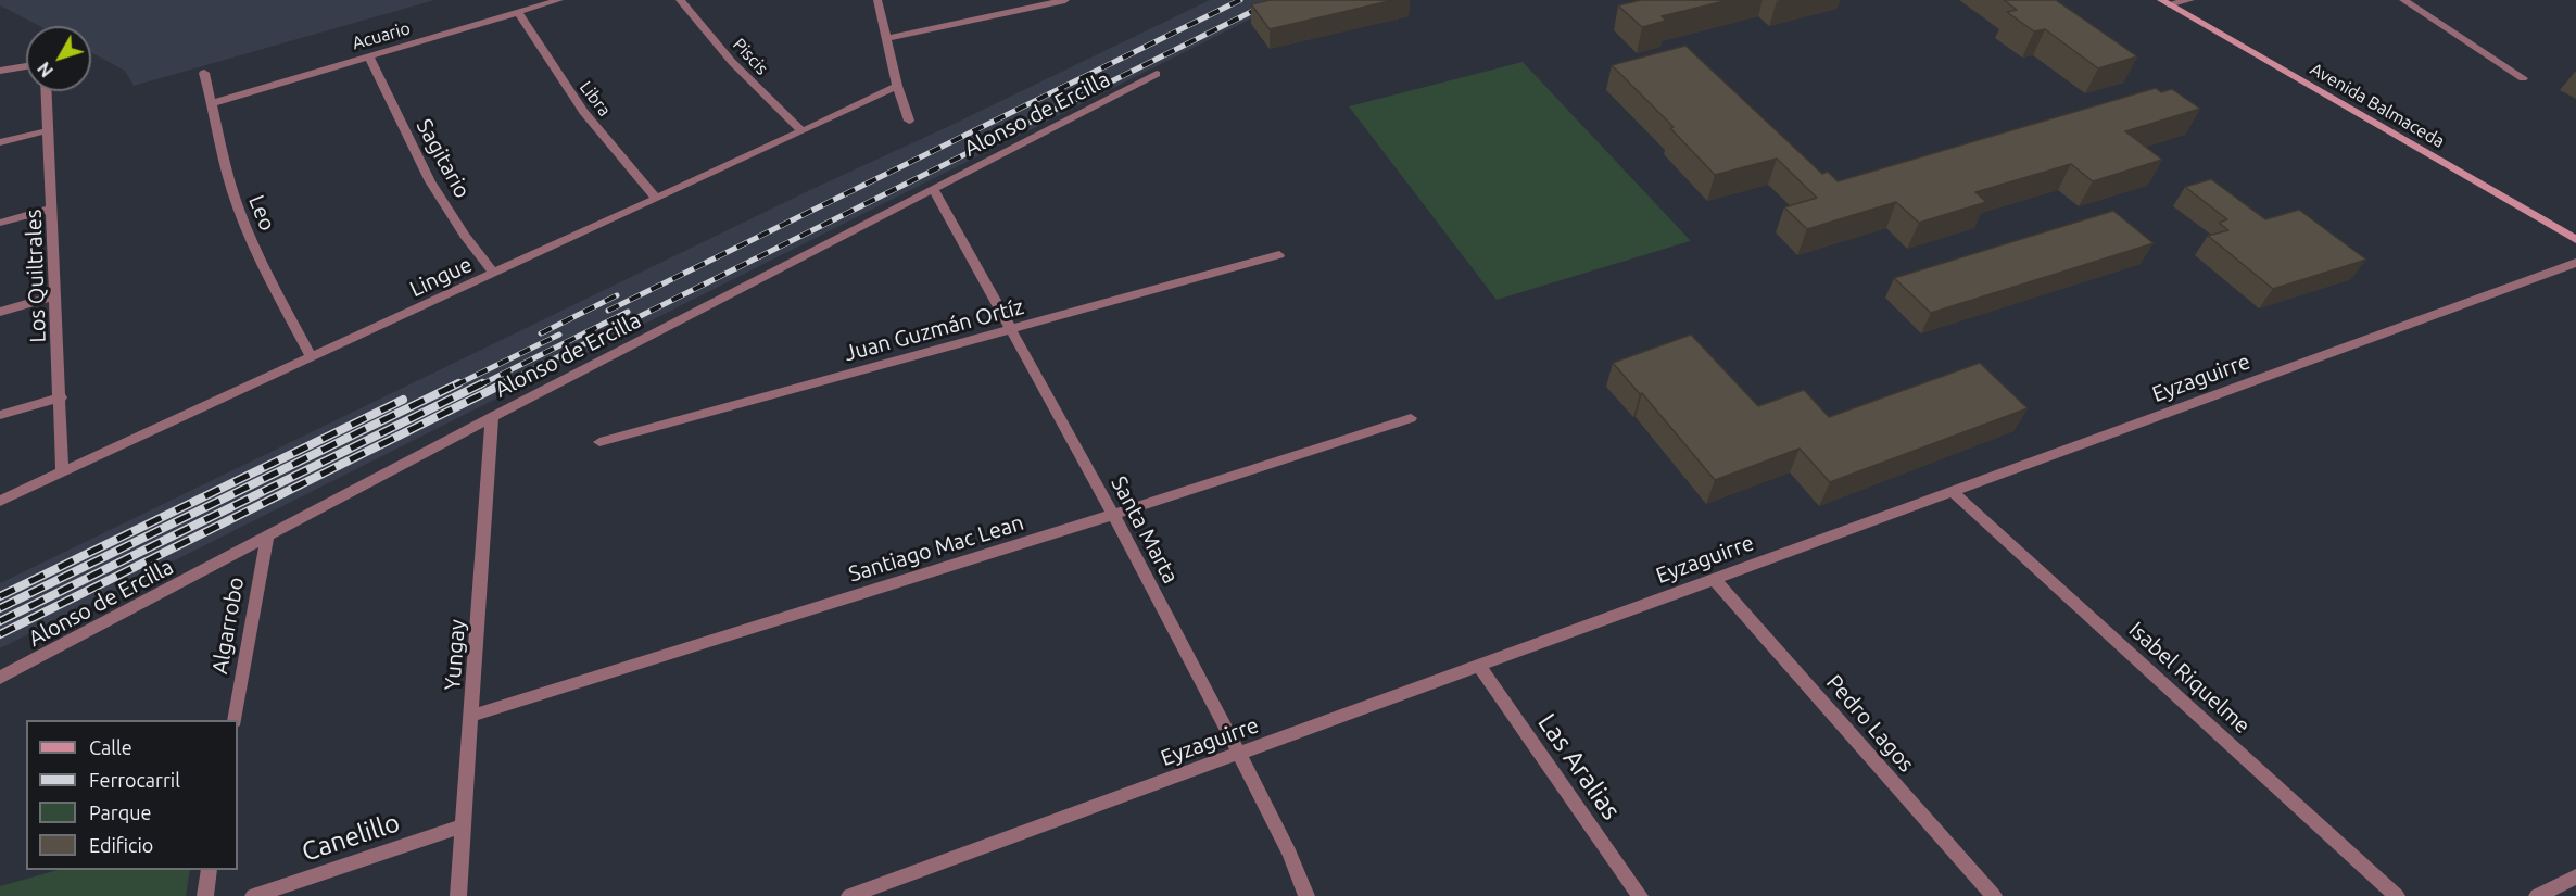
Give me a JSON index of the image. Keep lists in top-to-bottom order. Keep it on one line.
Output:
{"streets":{"main road":["Avenida Balmaceda"],"street":["Acuario","Piscis","Libra","Alonso de Ercilla","Sagitario","Leo","Los Quiltrales","Lingue","Juan Guzmán Ortíz","Eyzaguirre","Santa Marta","Santiago Mac Lean","Algarrobo","Yungay","Isabel Riquelme","Pedro Lagos","Las Aralias","Canelillo"]},"crossings":[["Acuario","Libra"],["Acuario","Sagitario"],["Acuario","Leo"],["Piscis","Lingue"],["Libra","Lingue"],["Alonso de Ercilla","Santa Marta"],["Alonso de Ercilla","Algarrobo"],["Alonso de Ercilla","Yungay"],["Sagitario","Lingue"],["Leo","Lingue"],["Los Quiltrales","Lingue"],["Juan Guzmán Ortíz","Santa Marta"],["Eyzaguirre","Santa Marta"],["Eyzaguirre","Isabel Riquelme"],["Eyzaguirre","Pedro Lagos"],["Eyzaguirre","Las Aralias"],["Santa Marta","Santiago Mac Lean"],["Santiago Mac Lean","Yungay"],["Yungay","Canelillo"]],"legend":["Calle","Ferrocarril","Parque","Edificio"],"north":"bottom left"}
